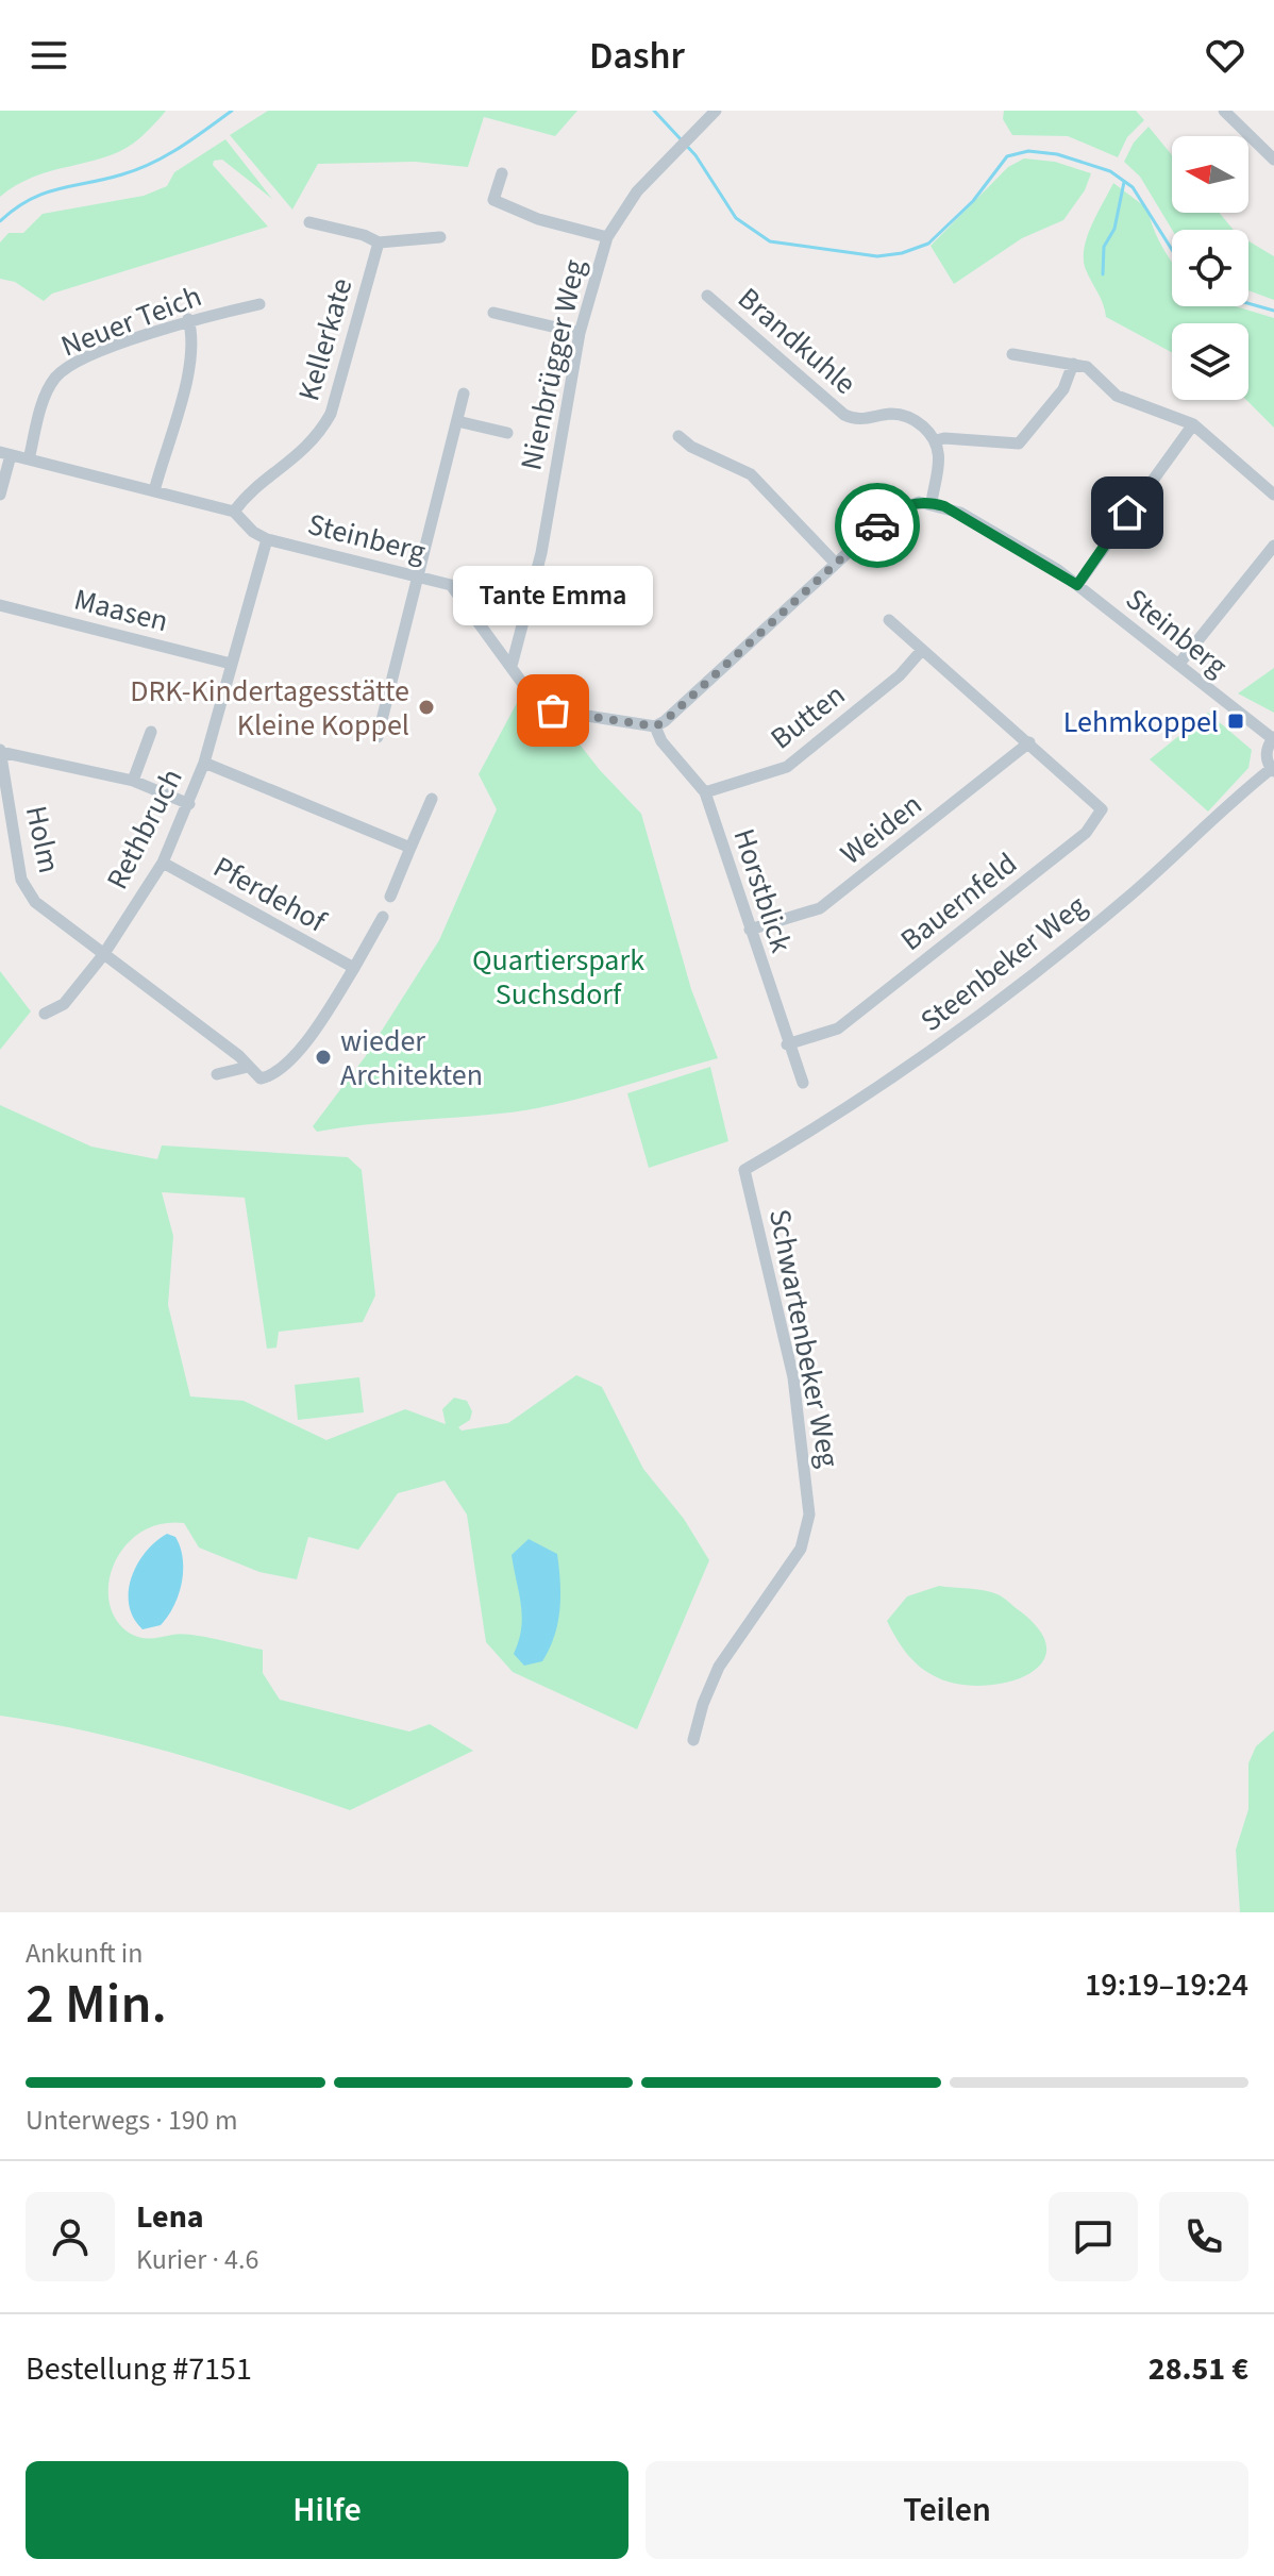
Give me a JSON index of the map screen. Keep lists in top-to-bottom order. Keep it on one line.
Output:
{"streets":{"street":["Neuer Teich","Kellerkate","Brandkuhle","Nienbrügger Weg","Steinberg","Maasen","Butten","Rethbruch","Weiden","Holm","Horstblick","Pferdehof","Bauernfeld","Steenbeker Weg","Schwartenbeker Weg"]},"crossings":[["Neuer Teich","Steinberg"],["Kellerkate","Steinberg"],["Nienbrügger Weg","Steinberg"],["Steinberg","Rethbruch"],["Steinberg","Horstblick"],["Steinberg","Steenbeker Weg"],["Maasen","Rethbruch"],["Butten","Horstblick"],["Rethbruch","Holm"],["Rethbruch","Pferdehof"],["Weiden","Horstblick"],["Weiden","Bauernfeld"],["Horstblick","Bauernfeld"],["Steenbeker Weg","Schwartenbeker Weg"]],"parks":["Quartierspark Suchsdorf"],"places":{"other":["DRK-Kindertagesstätte Kleine Koppel","Tante Emma","wieder Architekten"],"transit":["Lehmkoppel"]},"north":"left","page":{"header":"Dashr","bubble":"Tante Emma","heading":["2 Min.","Ankunft in","19:19–19:24"],"panel":["Lena","Kurier · 4.6","Bestellung #7151","28.51 €"],"bar":"Unterwegs · 190 m","buttons":["Hilfe","Teilen"]}}
